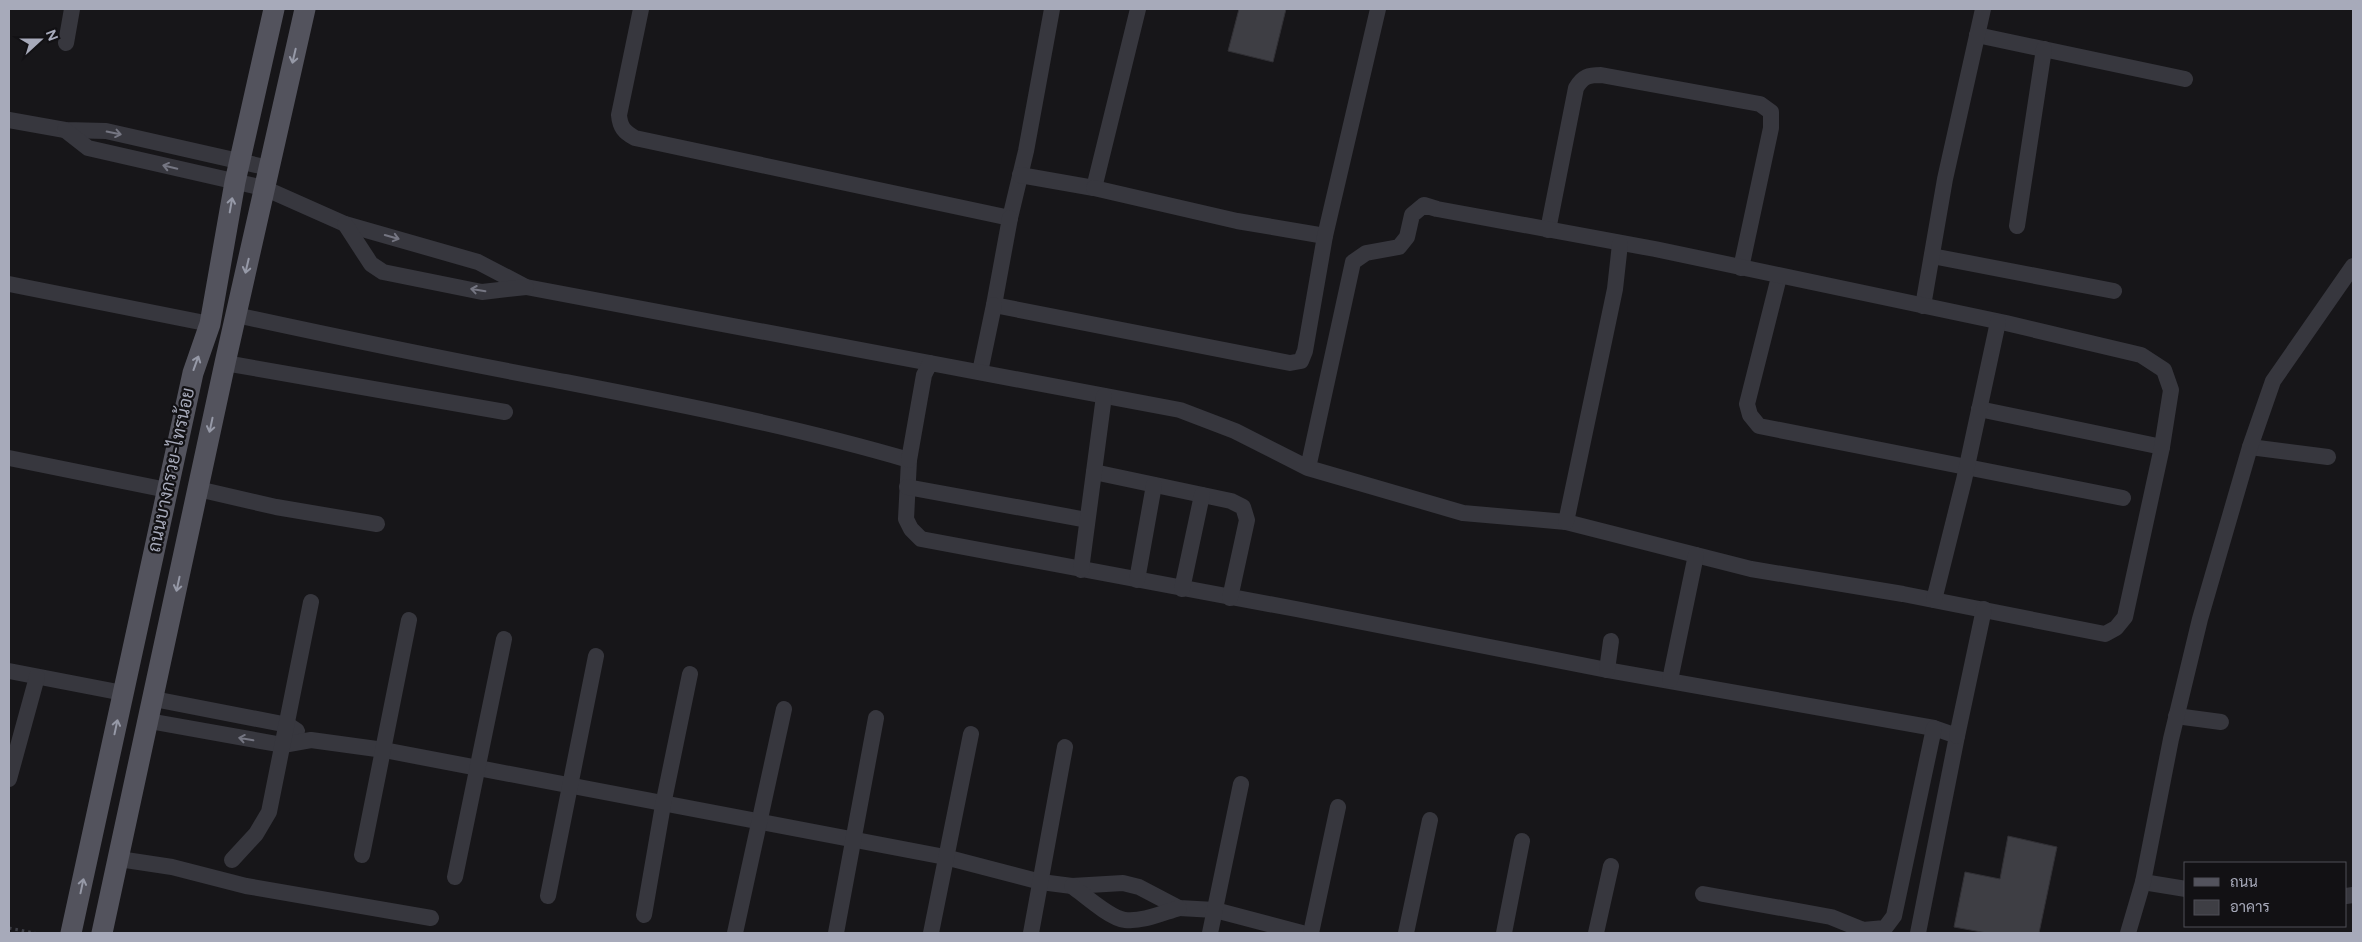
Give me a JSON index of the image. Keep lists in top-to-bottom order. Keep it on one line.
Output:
{"streets":{"main road":["ถนนบางกรวย-ไทรน้อย"]},"legend":["ถนน","อาคาร"],"north":"right"}
